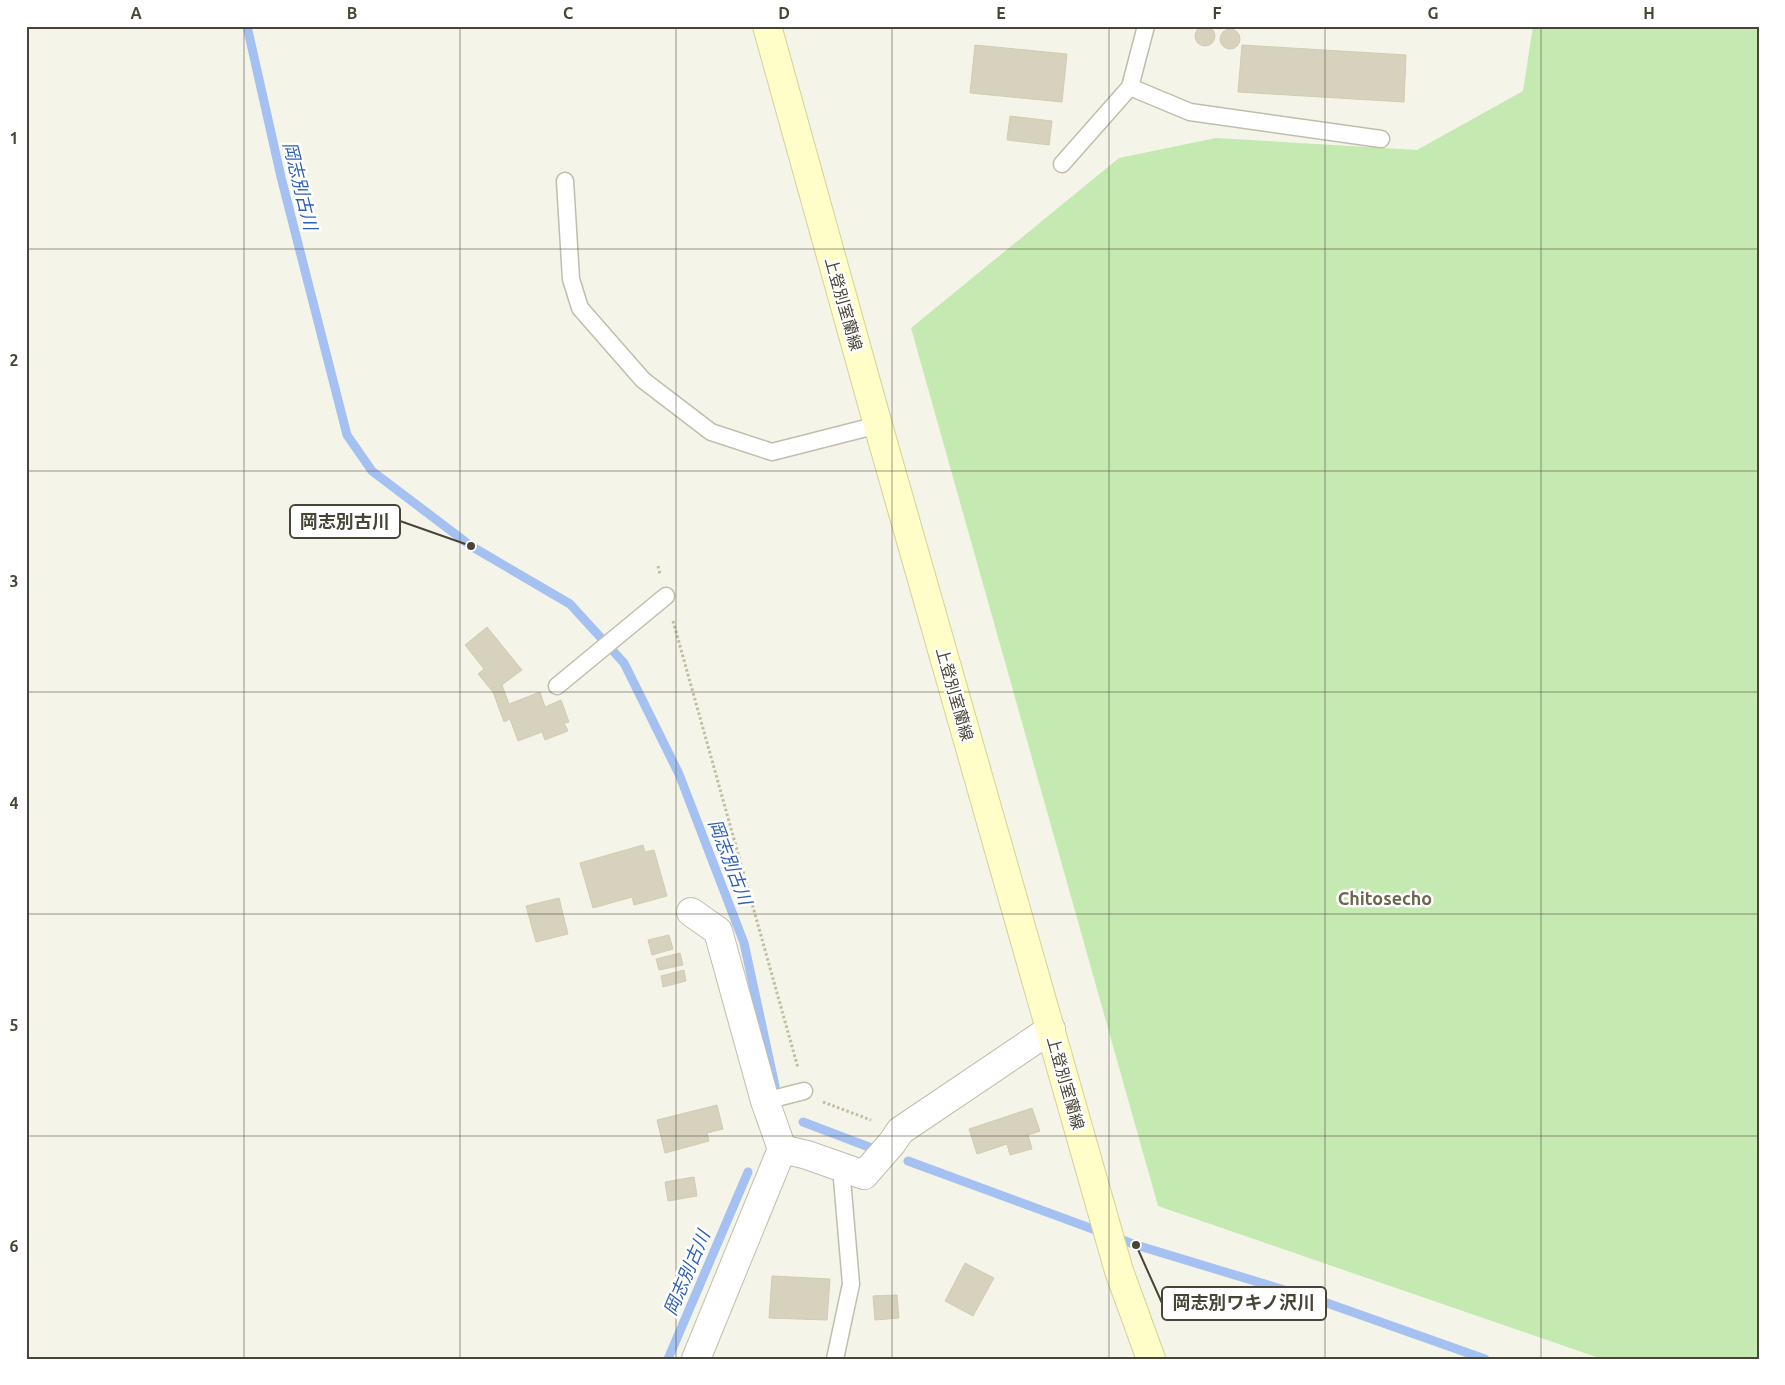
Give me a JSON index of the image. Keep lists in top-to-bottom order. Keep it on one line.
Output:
{"streets":{"main road":["上登別室蘭線"]},"districts":["Chitosecho"],"water":["岡志別古川"],"places":["岡志別古川","岡志別ワキノ沢川"],"grid":{"columns":["A","B","C","D","E","F","G","H"],"rows":["1","2","3","4","5","6"]}}
